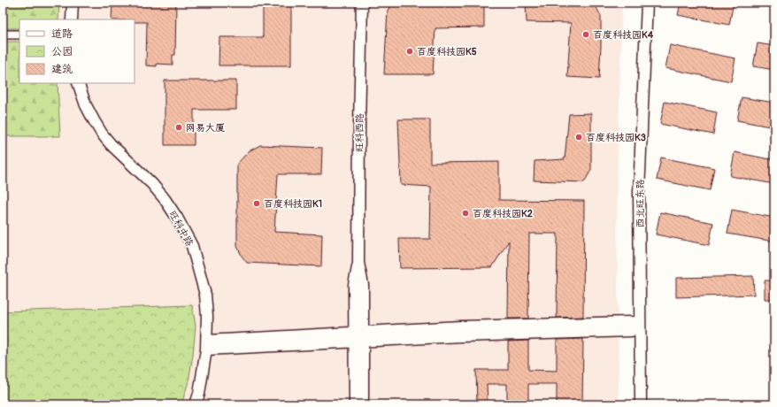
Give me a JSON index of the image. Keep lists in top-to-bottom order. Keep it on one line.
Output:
{"streets":{"street":["旺科西路","西北旺东路","旺科中路"]},"places":["百度科技园K4","百度科技园K5","网易大厦","百度科技园K3","百度科技园K1","百度科技园K2"],"legend":["道路","公园","建筑"]}
